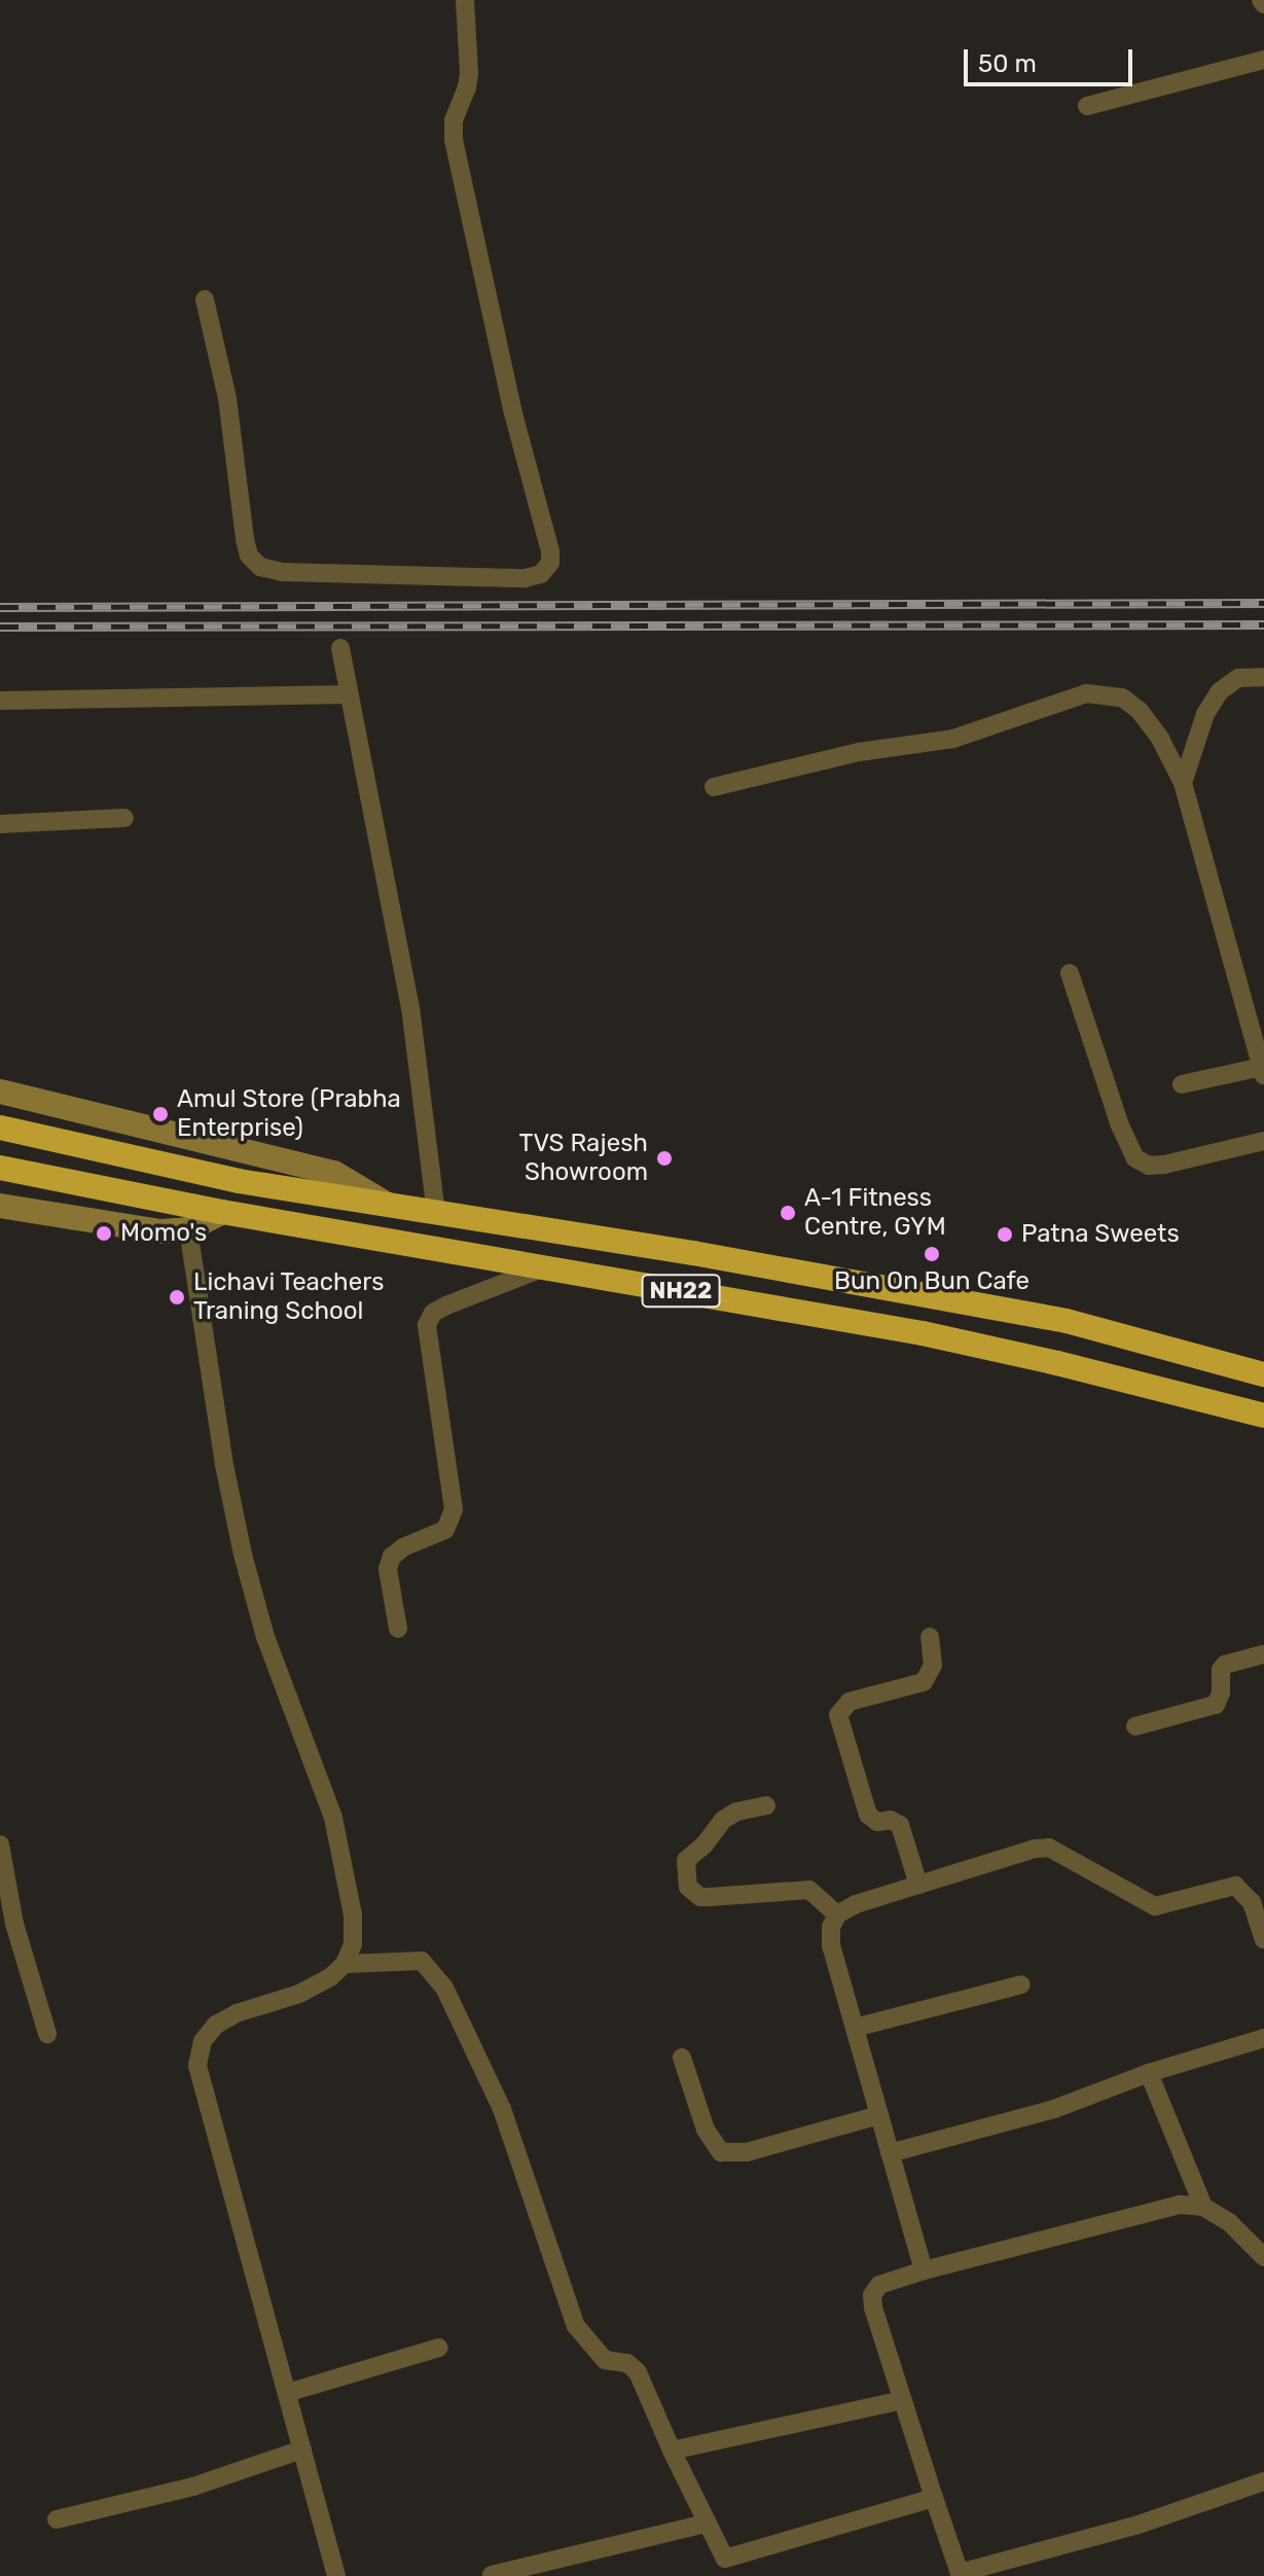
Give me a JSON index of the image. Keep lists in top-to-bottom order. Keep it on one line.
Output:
{"streets":{"highway":["NH22"]},"places":["Amul Store (Prabha Enterprise)","TVS Rajesh Showroom","A-1 Fitness Centre, GYM","Momo's","Patna Sweets","Bun On Bun Cafe","Lichavi Teachers Traning School"],"scale_bar":"50 m"}
